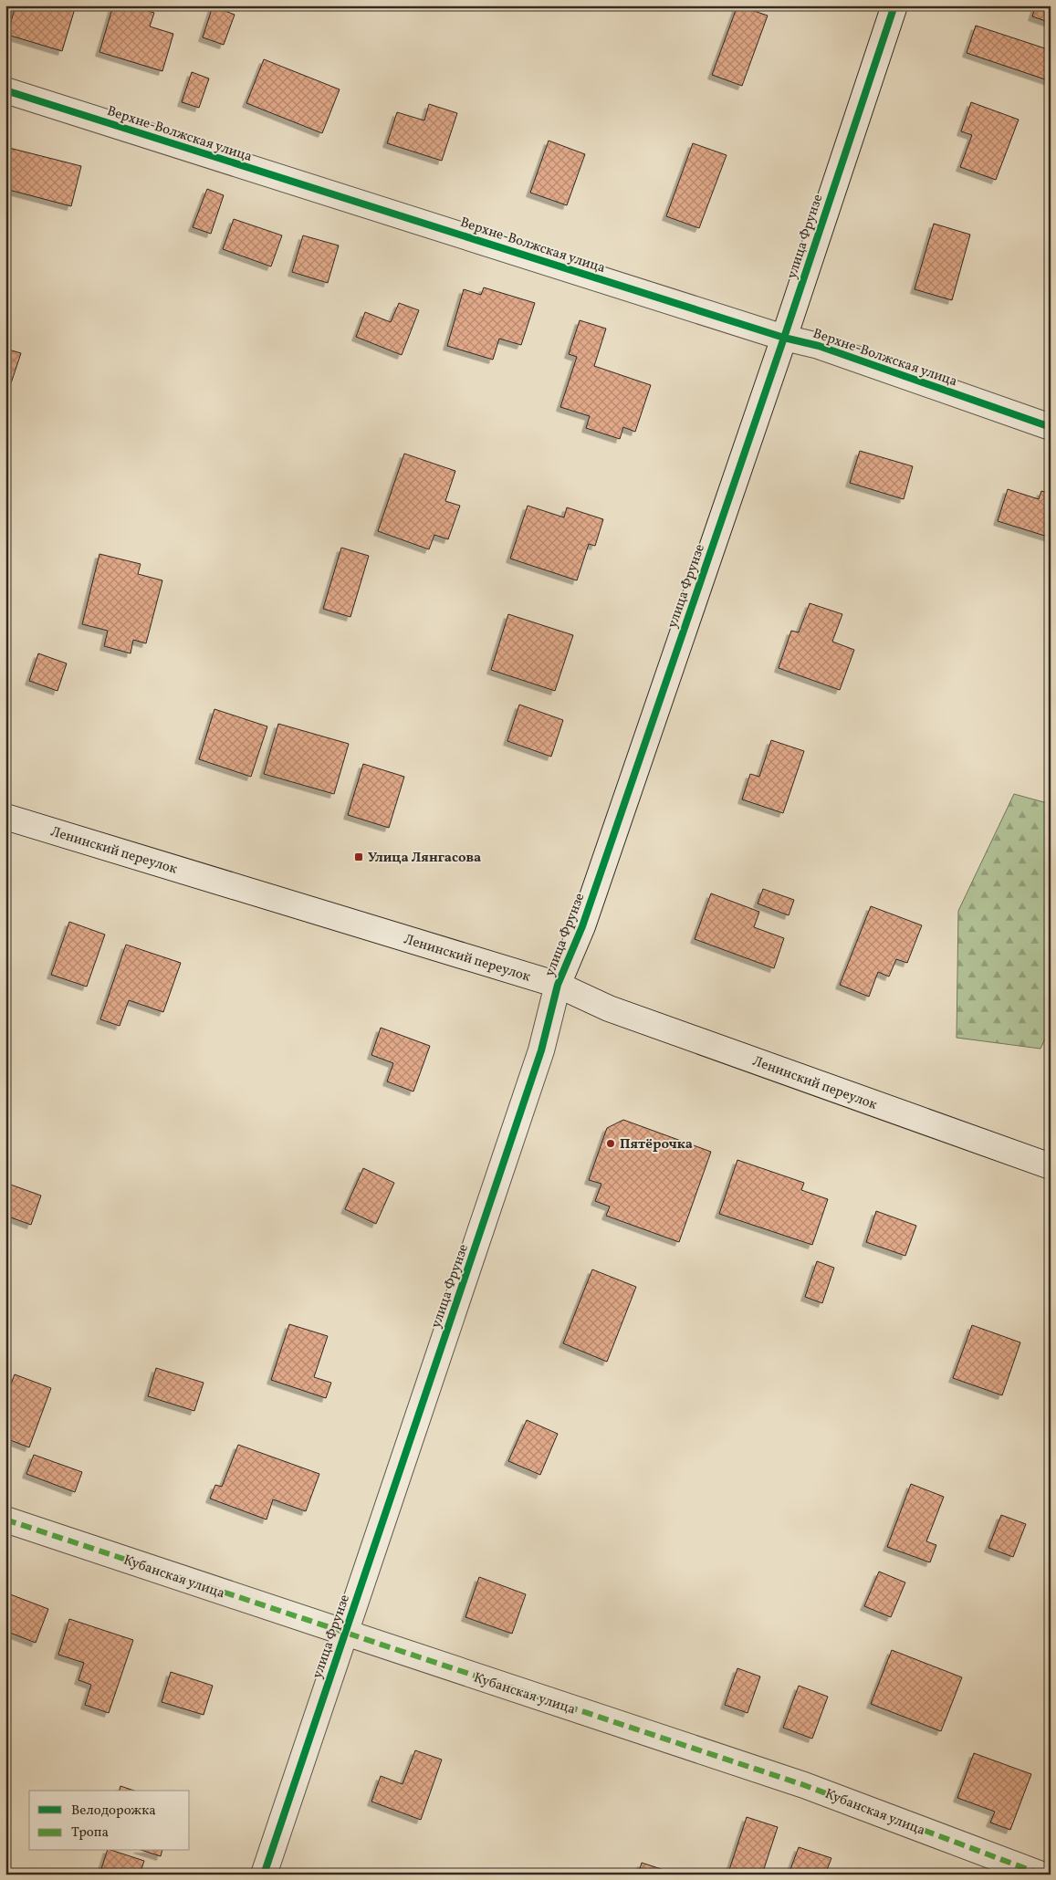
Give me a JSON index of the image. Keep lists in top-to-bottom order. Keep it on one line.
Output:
{"streets":{"street":["Верхне-Волжская улица","улица Фрунзе","Ленинский переулок","Кубанская улица"]},"crossings":[["Верхне-Волжская улица","улица Фрунзе"],["улица Фрунзе","Ленинский переулок"],["улица Фрунзе","Кубанская улица"]],"places":{"transit":["Улица Лянгасова"],"other":["Пятёрочка"]},"legend":["Велодорожка","Тропа"]}
